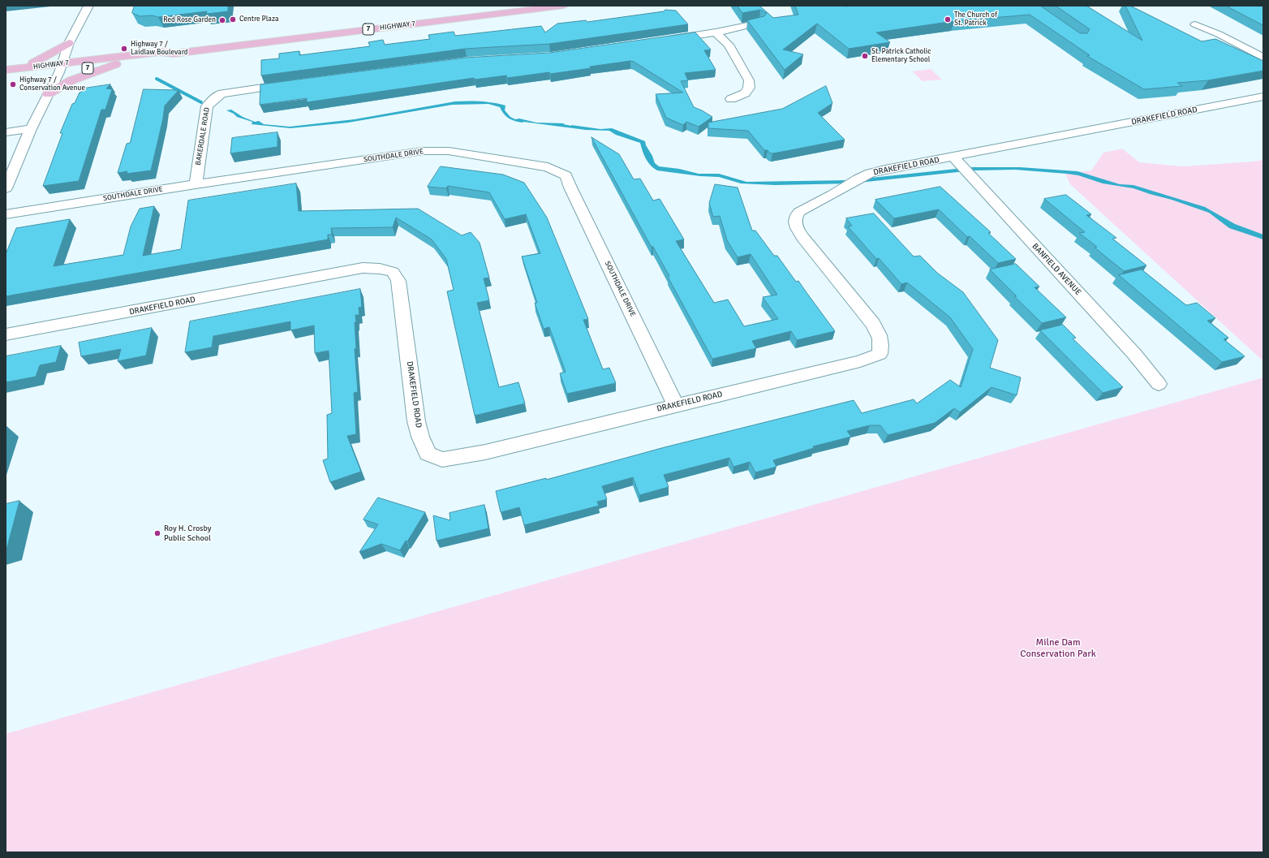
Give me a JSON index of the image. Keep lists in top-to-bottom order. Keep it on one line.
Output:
{"streets":{"main road":["HIGHWAY 7","7"],"street":["DRAKEFIELD ROAD","BAKERDALE ROAD","SOUTHDALE DRIVE","BANFIELD AVENUE"]},"crossings":[["DRAKEFIELD ROAD","SOUTHDALE DRIVE"],["DRAKEFIELD ROAD","BANFIELD AVENUE"],["BAKERDALE ROAD","SOUTHDALE DRIVE"]],"parks":["Milne Dam Conservation Park"],"places":["Centre Plaza","The Church of St. Patrick","Red Rose Garden","Highway 7 / Laidlaw Boulevard","St. Patrick Catholic Elementary School","Highway 7 / Conservation Avenue","Roy H. Crosby Public School"]}
